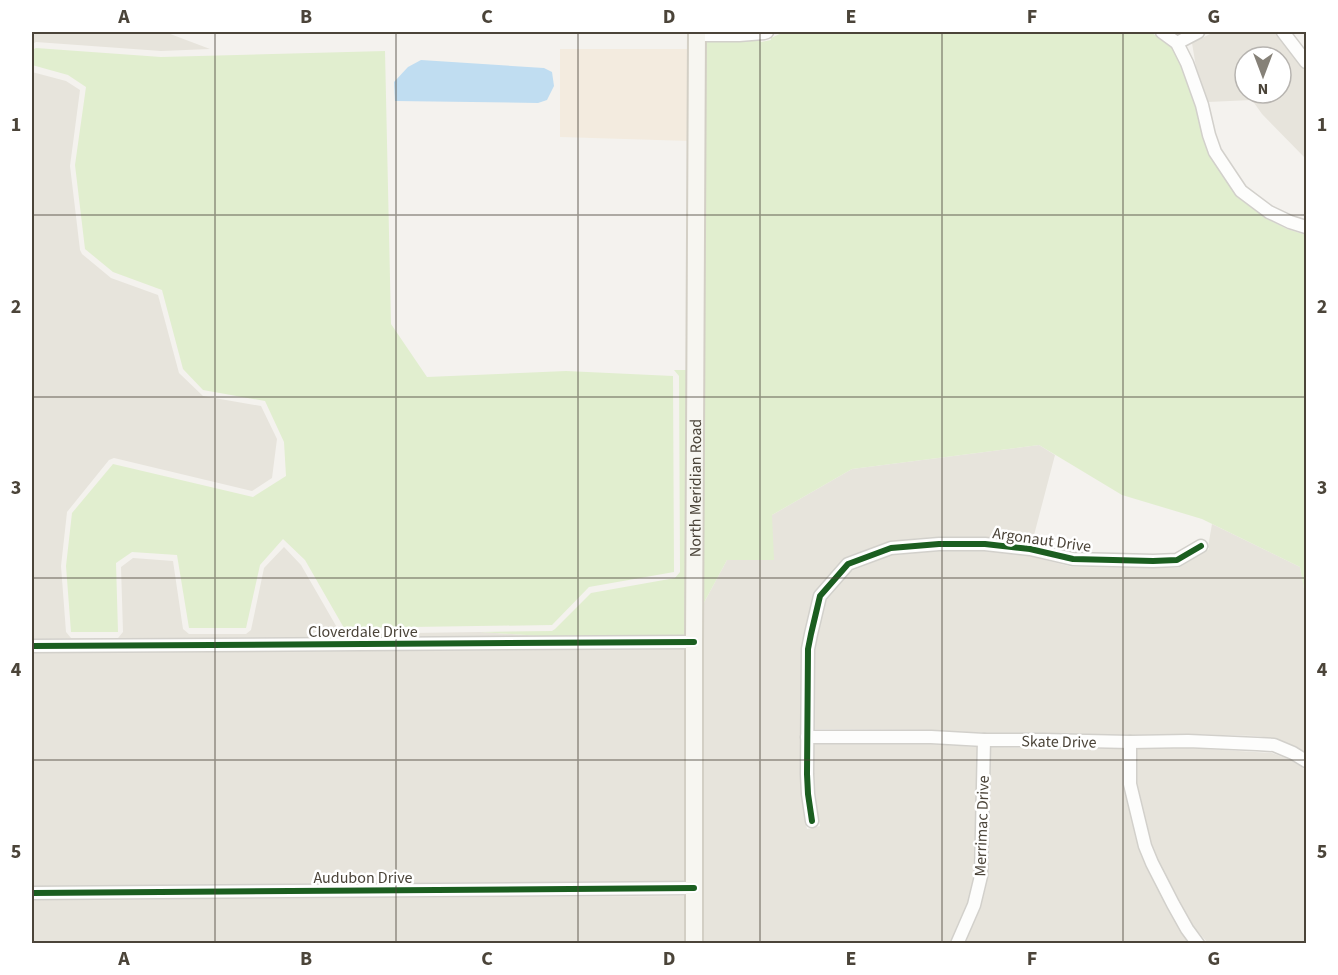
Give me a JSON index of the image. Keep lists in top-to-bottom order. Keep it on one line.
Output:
{"streets":{"main road":["North Meridian Road"],"street":["Argonaut Drive","Cloverdale Drive","Skate Drive","Merrimac Drive","Audubon Drive"]},"crossings":[["North Meridian Road","Cloverdale Drive"],["North Meridian Road","Audubon Drive"],["Argonaut Drive","Skate Drive"],["Skate Drive","Merrimac Drive"]],"north":"bottom","grid":{"columns":["A","B","C","D","E","F","G"],"rows":["1","2","3","4","5"]}}
